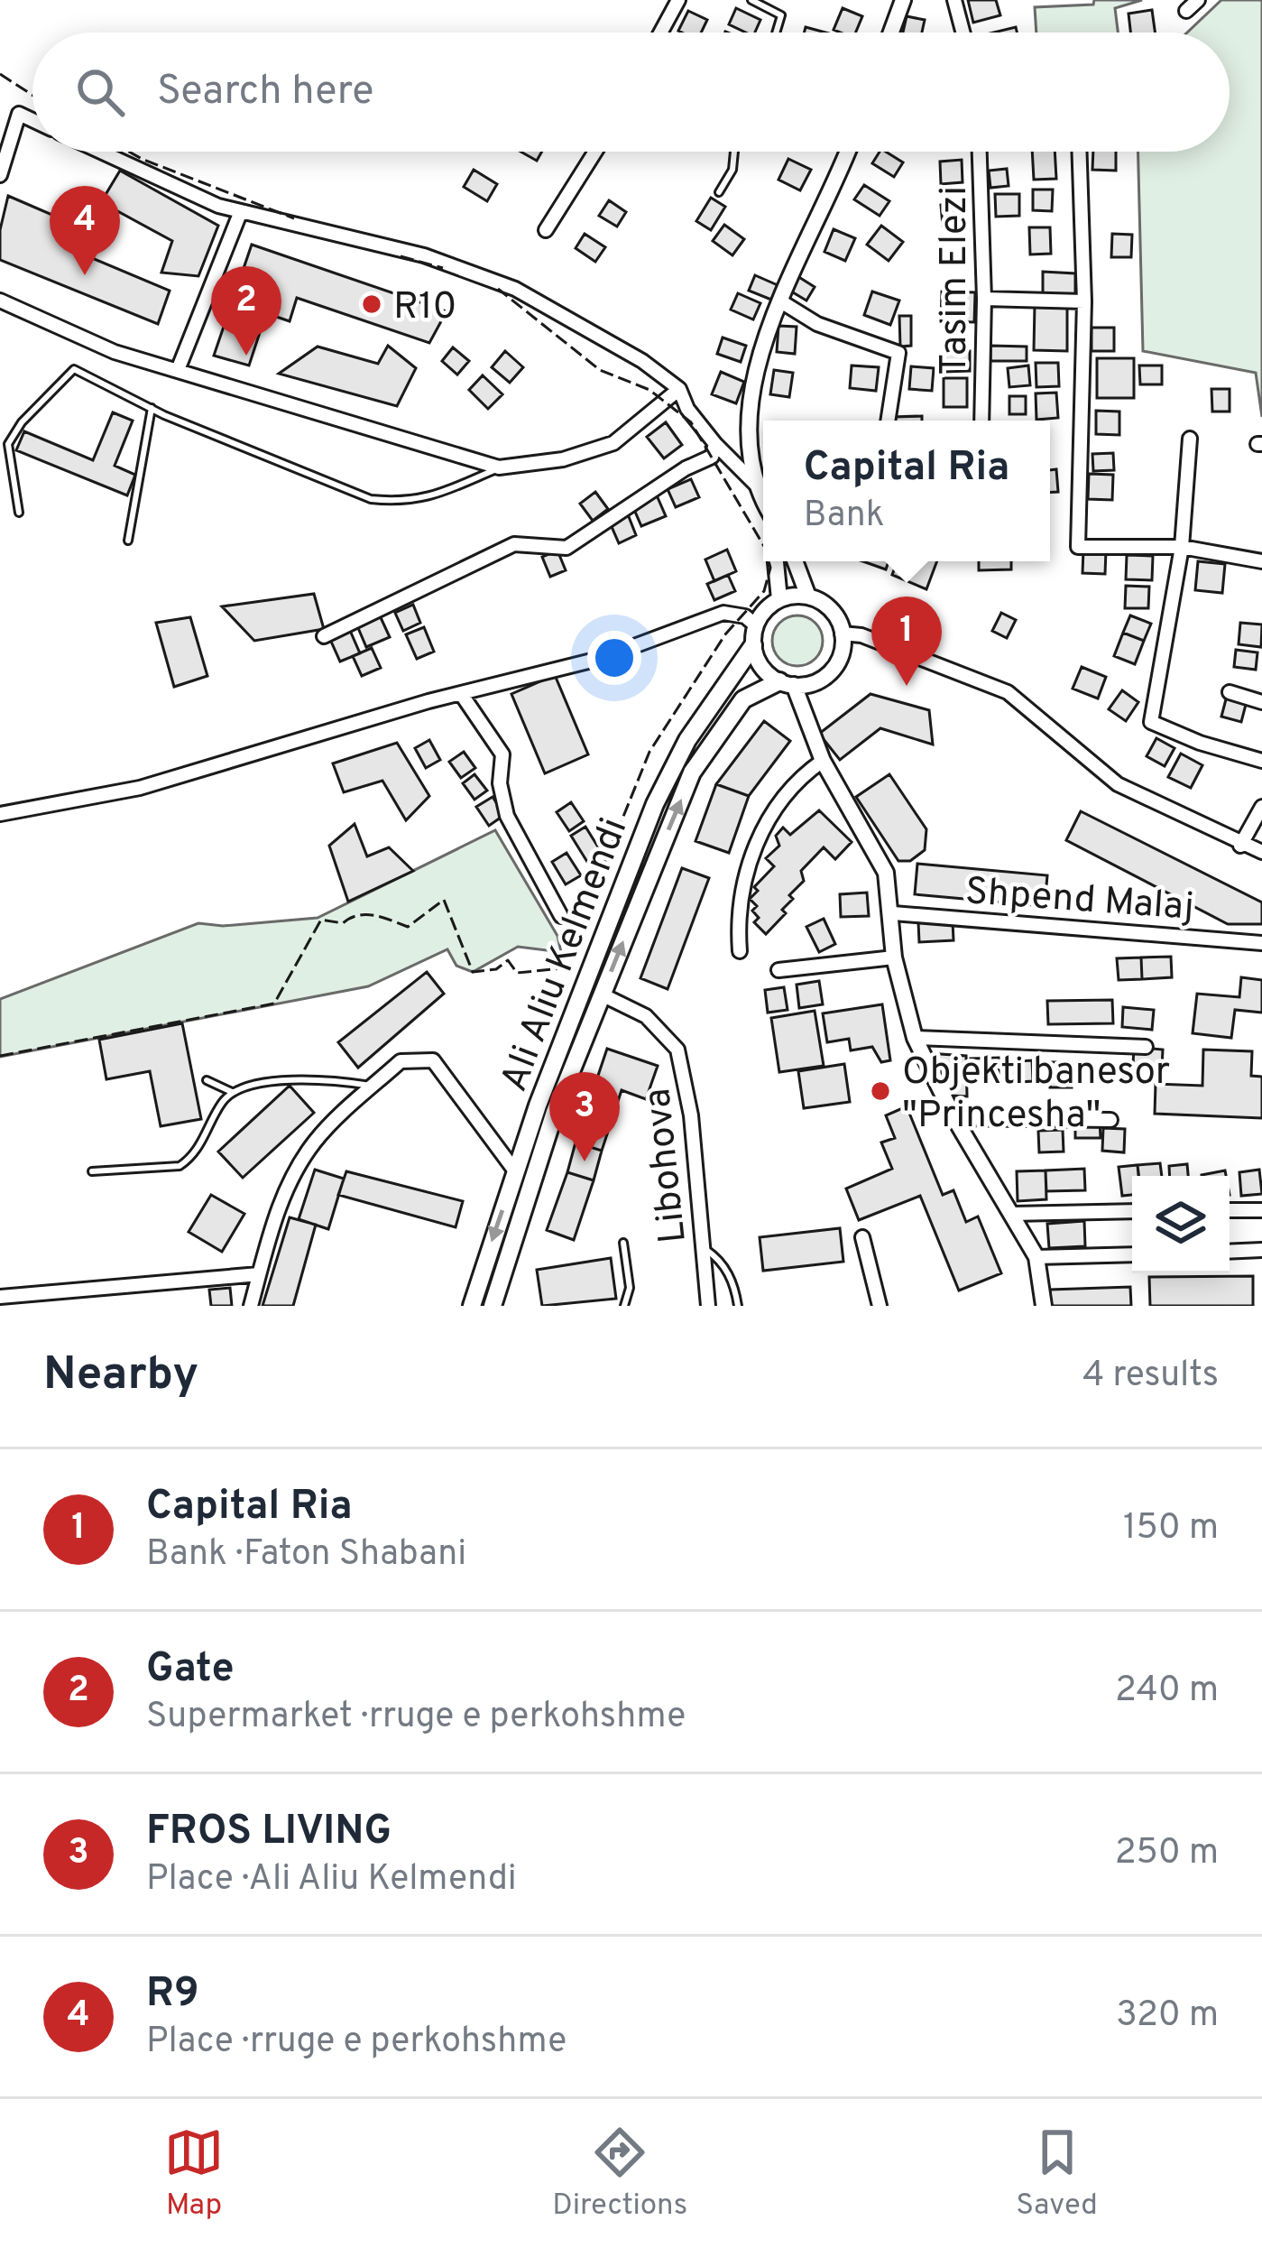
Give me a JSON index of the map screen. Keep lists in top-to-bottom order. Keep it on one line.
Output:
{"streets":{"main road":["Ali Aliu Kelmendi"],"street":["Tasim Elezi","Shpend Malaj","Libohova"]},"crossings":[["Ali Aliu Kelmendi","Libohova"]],"places":["R10","Objekti banesor \"Princesha\""],"page":{"search":"Search here","pins":["4","2","1","3"],"popup":["Capital Ria","Bank"],"heading":["Nearby","4 results"],"list":[{"mark":"1","name":"Capital Ria","note":"Bank · Faton Shabani","value":"150 m"},{"mark":"2","name":"Gate","note":"Supermarket · rruge e perkohshme","value":"240 m"},{"mark":"3","name":"FROS LIVING","note":"Place · Ali Aliu Kelmendi","value":"250 m"},{"mark":"4","name":"R9","note":"Place · rruge e perkohshme","value":"320 m"}],"nav":["Map","Directions","Saved"]}}
